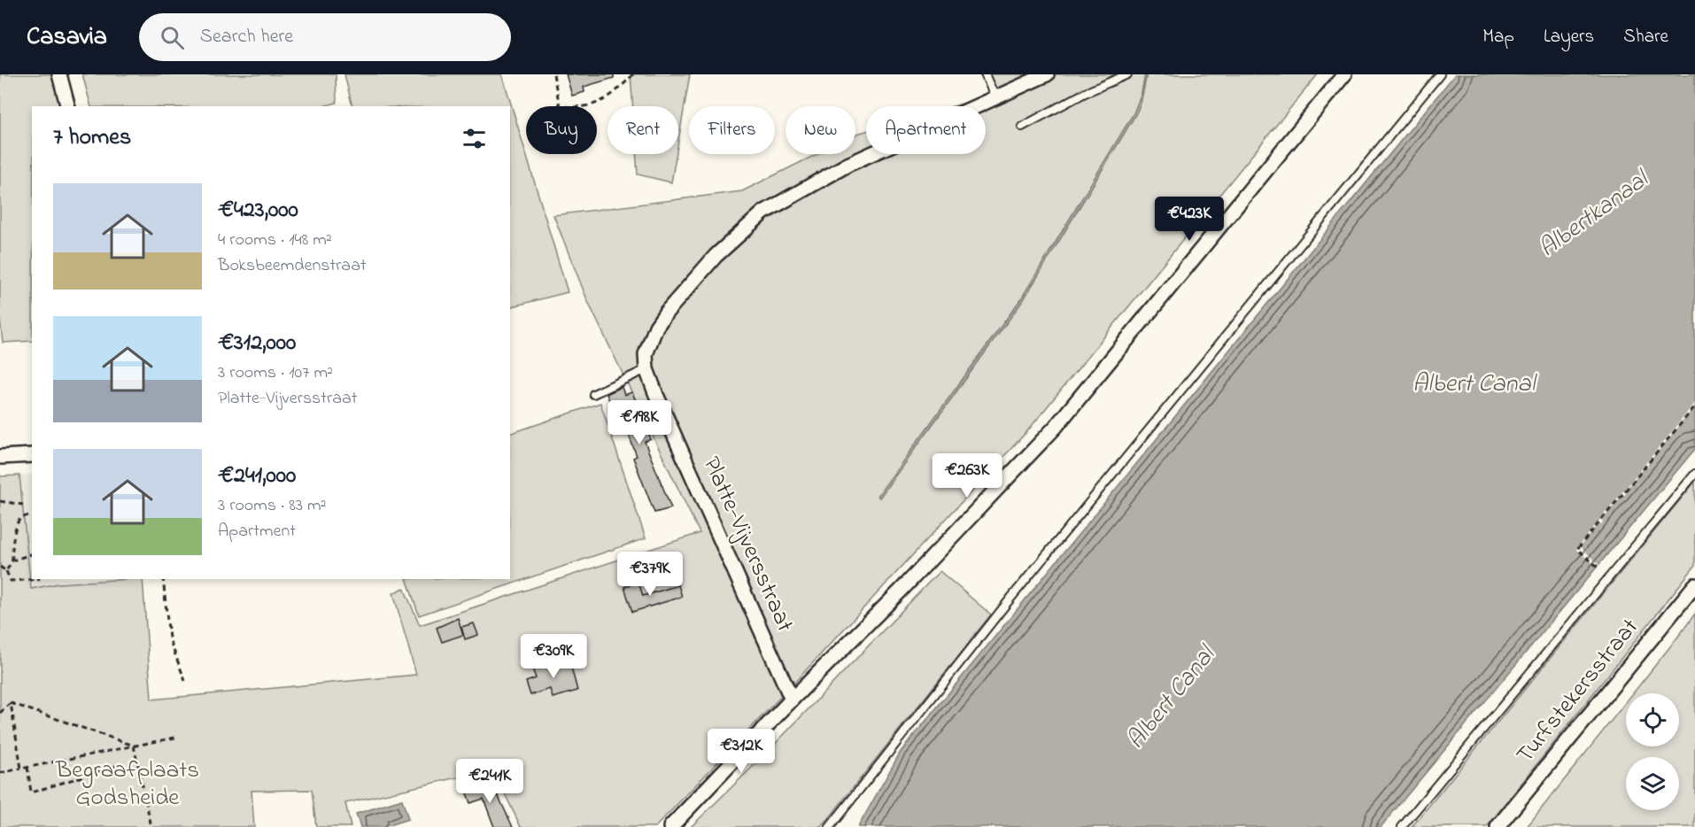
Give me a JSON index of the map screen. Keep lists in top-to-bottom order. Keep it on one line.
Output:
{"streets":{"street":["Platte-Vijversstraat","Turfstekersstraat"]},"water":["Albertkanaal","Albert Canal"],"parks":["Begraafplaats Godsheide"],"page":{"header":"Casavia","search":"Search here","nav":["Map","Layers","Share"],"chip":["Buy","Rent","Filters","New","Apartment"],"heading":"7 homes","list":[{"name":"€423,000","note":"4 rooms · 148 m² · Boksbeemdenstraat"},{"name":"€312,000","note":"3 rooms · 107 m² · Platte-Vijversstraat"},{"name":"€241,000","note":"3 rooms · 83 m² · Apartment"}],"price":["€423K","€198K","€263K","€379K","€309K","€312K","€241K"]}}
